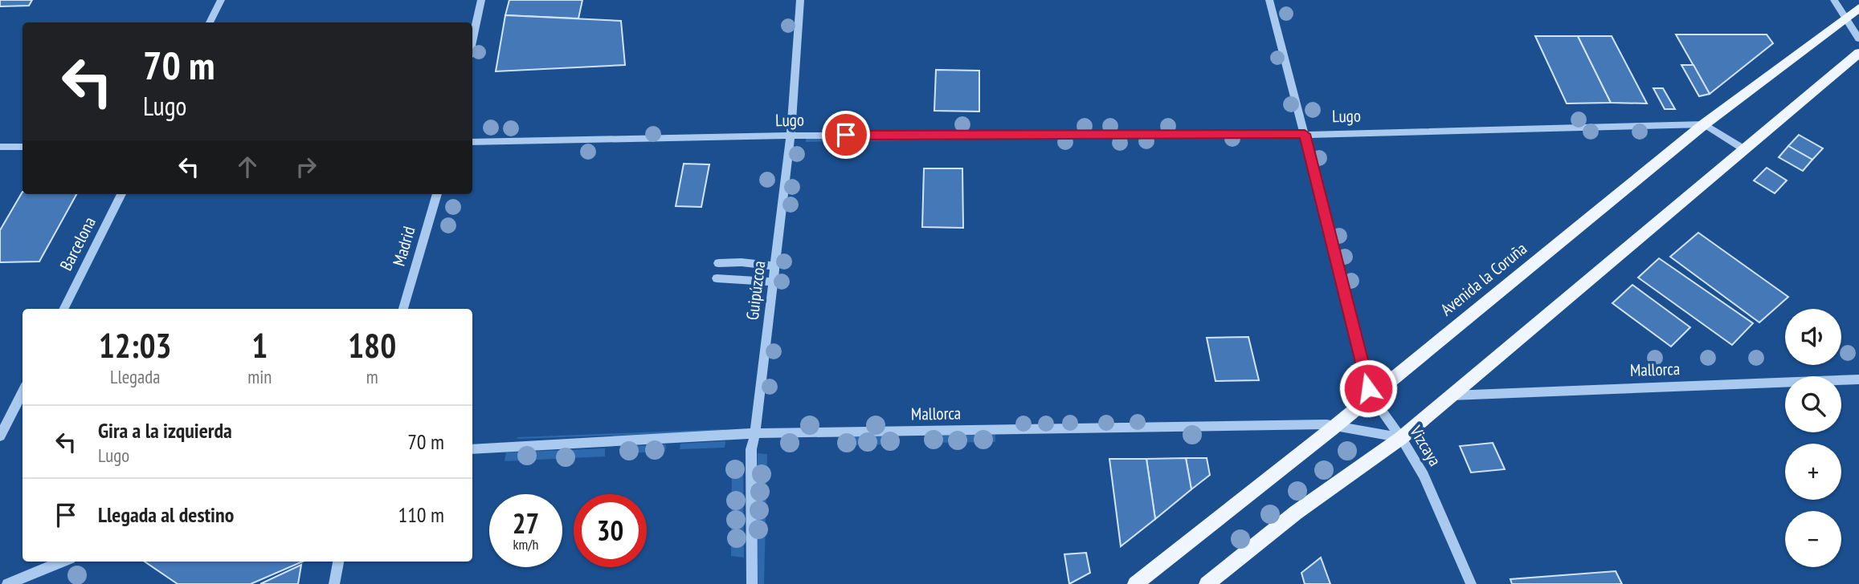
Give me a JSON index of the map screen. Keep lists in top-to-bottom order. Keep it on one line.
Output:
{"streets":{"main road":["Avenida la Coruña"],"street":["Lugo","Barcelona","Madrid","Guipúzcoa","Mallorca","Vizcaya"]},"crossings":[["Lugo","Avenida la Coruña"],["Lugo","Guipúzcoa"],["Lugo","Vizcaya"],["Avenida la Coruña","Mallorca"],["Avenida la Coruña","Vizcaya"],["Guipúzcoa","Mallorca"],["Mallorca","Vizcaya"]],"page":{"turn":["70 m","Lugo"],"map_buttons":["+","−"],"eta":["12:03","Llegada","1","min","180","m"],"list":[{"name":"Gira a la izquierda","note":"Lugo","value":"70 m"},{"name":"Llegada al destino","value":"110 m"}],"speed":"27 km/h","limit":"30"}}
